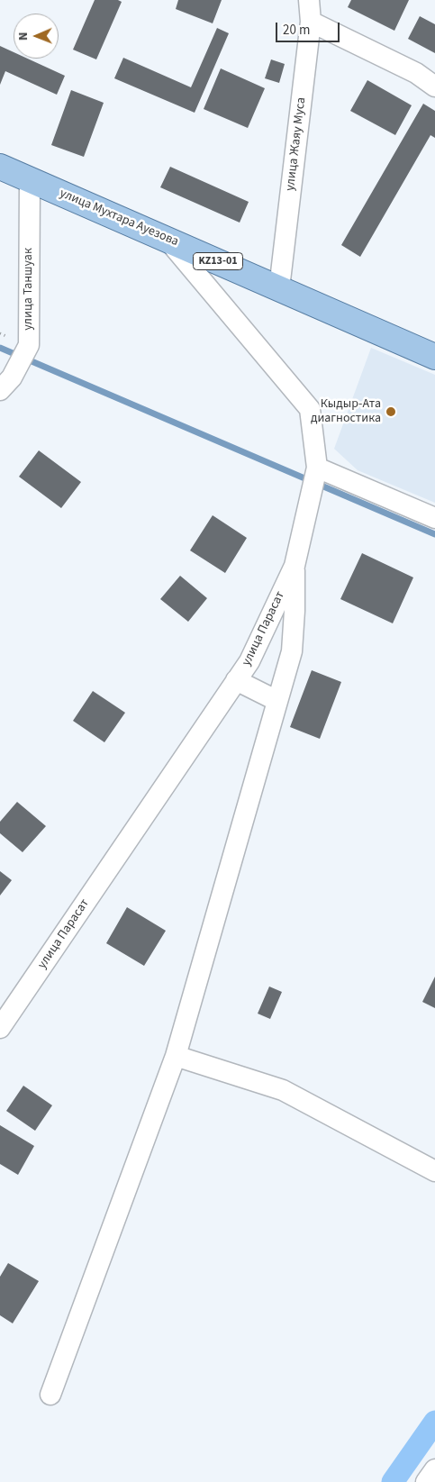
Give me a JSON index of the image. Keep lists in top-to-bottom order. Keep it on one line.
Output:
{"streets":{"main road":["улица Мухтара Ауезова","KZ13-01"],"street":["улица Жаяу Муса","улица Таншуак","улица Парасат"]},"crossings":[["улица Жаяу Муса","улица Мухтара Ауезова"],["улица Мухтара Ауезова","улица Таншуак"],["улица Мухтара Ауезова","улица Парасат"]],"places":["Кыдыр-Ата диагностика"],"scale_bar":"20 m","north":"left"}
